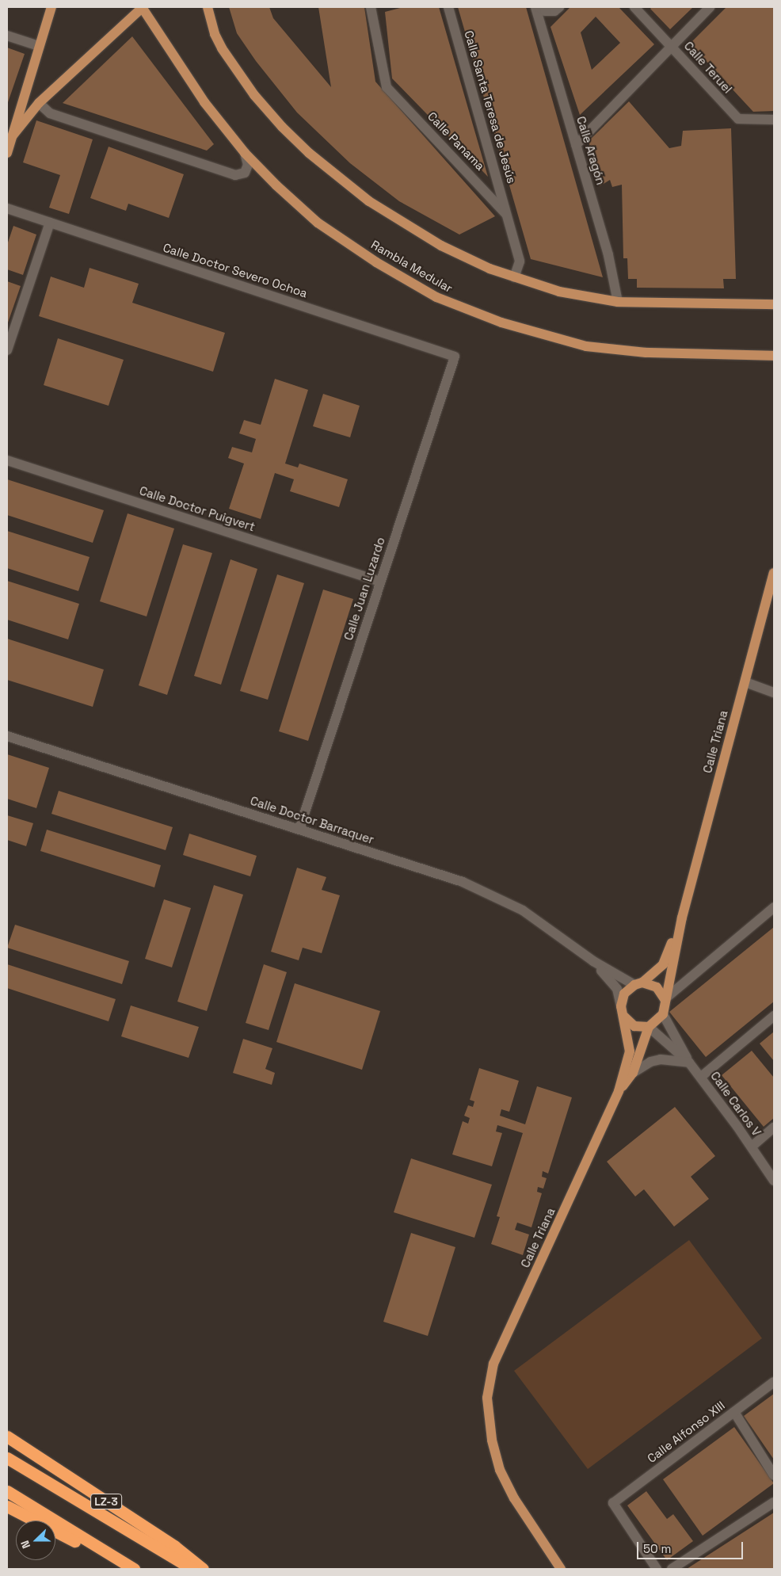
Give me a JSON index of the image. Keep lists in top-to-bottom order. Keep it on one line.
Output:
{"streets":{"highway":["LZ-3"],"main road":["Rambla Medular","Calle Triana"],"street":["Calle Teruel","Calle Santa Teresa de Jesús","Calle Panama","Calle Aragón","Calle Doctor Severo Ochoa","Calle Doctor Puigvert","Calle Juan Luzardo","Calle Doctor Barraquer","Calle Carlos V","Calle Alfonso XIII"]},"crossings":[["Calle Santa Teresa de Jesús","Calle Panama"],["Calle Doctor Severo Ochoa","Calle Juan Luzardo"],["Calle Doctor Puigvert","Calle Juan Luzardo"],["Calle Juan Luzardo","Calle Doctor Barraquer"],["Calle Triana","Calle Doctor Barraquer"],["Calle Triana","Calle Carlos V"],["Calle Doctor Barraquer","Calle Carlos V"]],"scale_bar":"50 m","north":"left"}
